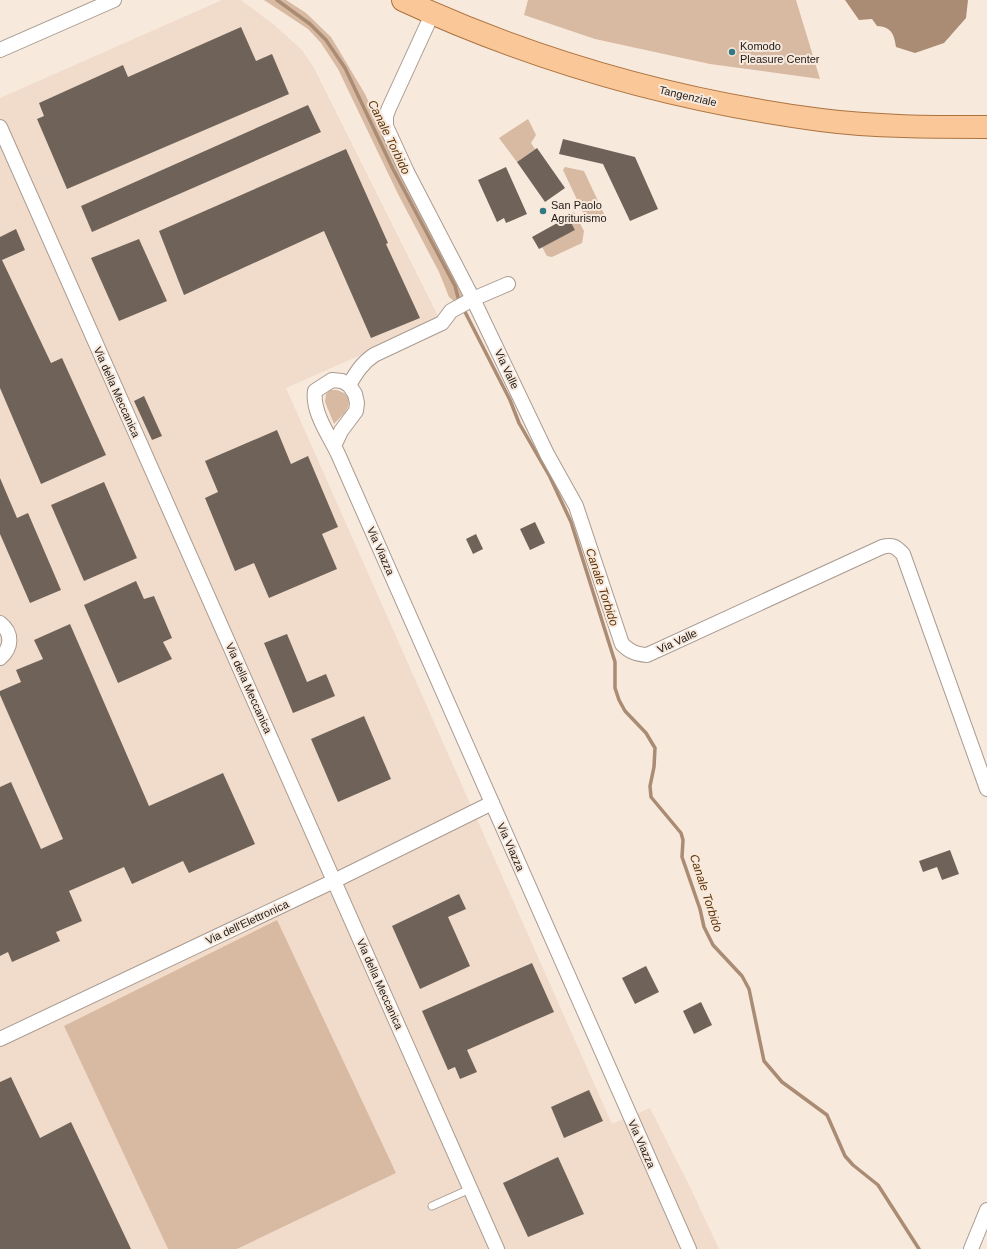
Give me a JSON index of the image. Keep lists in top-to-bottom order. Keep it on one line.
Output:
{"streets":{"main road":["Tangenziale"],"street":["Via Valle","Via della Meccanica","Via Viazza","Via dell'Elettronica"]},"crossings":[["Via della Meccanica","Via dell'Elettronica"],["Via Viazza","Via dell'Elettronica"]],"water":["Canale Torbido"],"places":["Komodo Pleasure Center","San Paolo Agriturismo"]}
